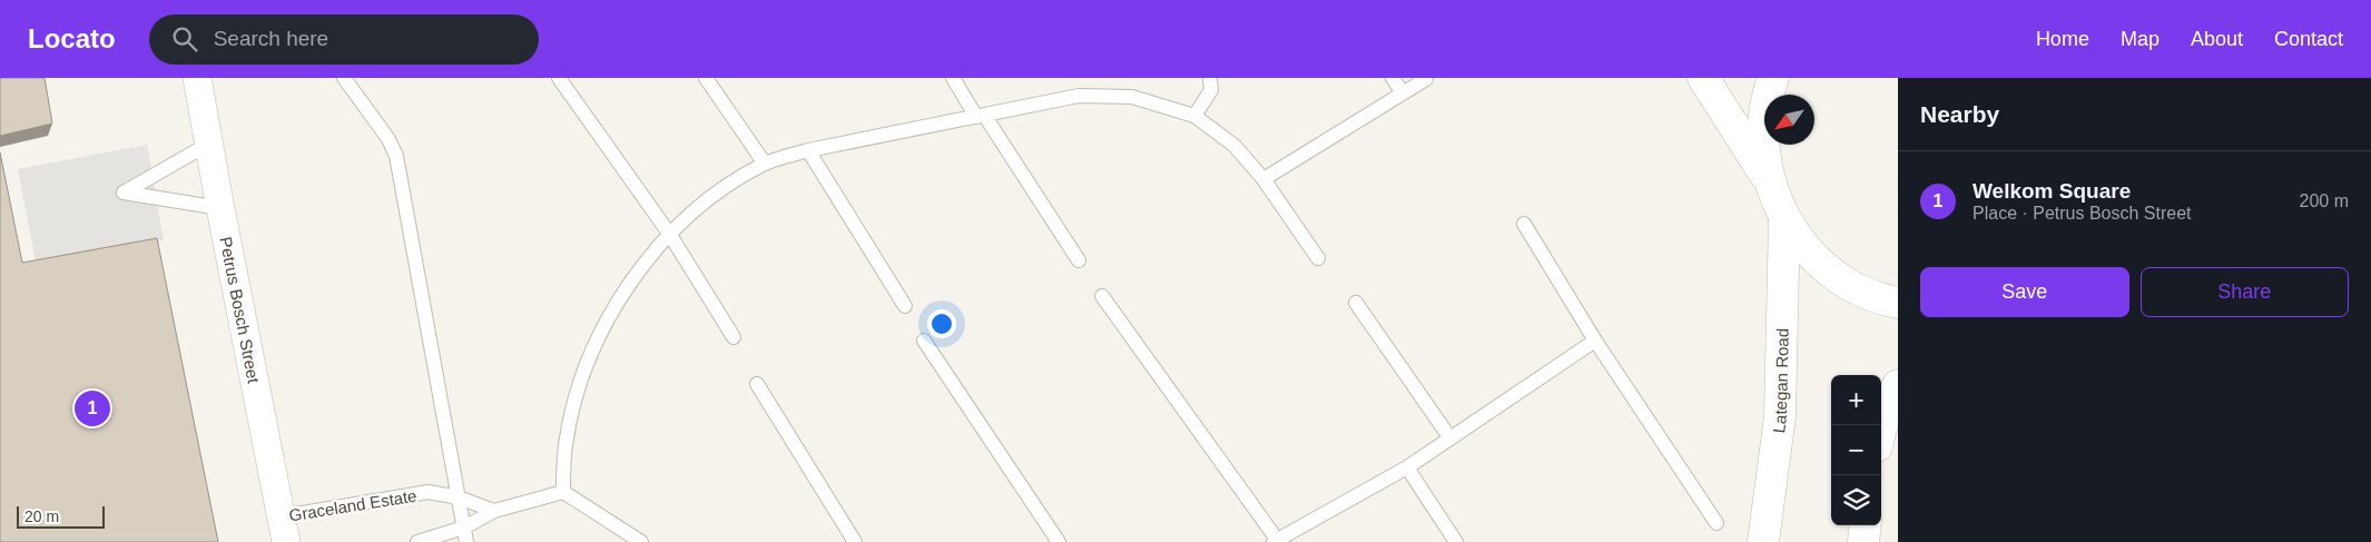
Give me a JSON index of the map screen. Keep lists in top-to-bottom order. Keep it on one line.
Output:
{"streets":{"street":["Petrus Bosch Street","Lategan Road"],"lane":["Graceland Estate"]},"crossings":[["Petrus Bosch Street","Graceland Estate"]],"scale_bar":"20 m","north":"bottom left","page":{"header":"Locato","search":"Search here","nav":["Home","Map","About","Contact"],"heading":"Nearby","list":[{"mark":"1","name":"Welkom Square","note":"Place · Petrus Bosch Street","value":"200 m"}],"buttons":["Save","Share"],"map_buttons":["+","−"],"pins":"1","scale":"20 m"}}
